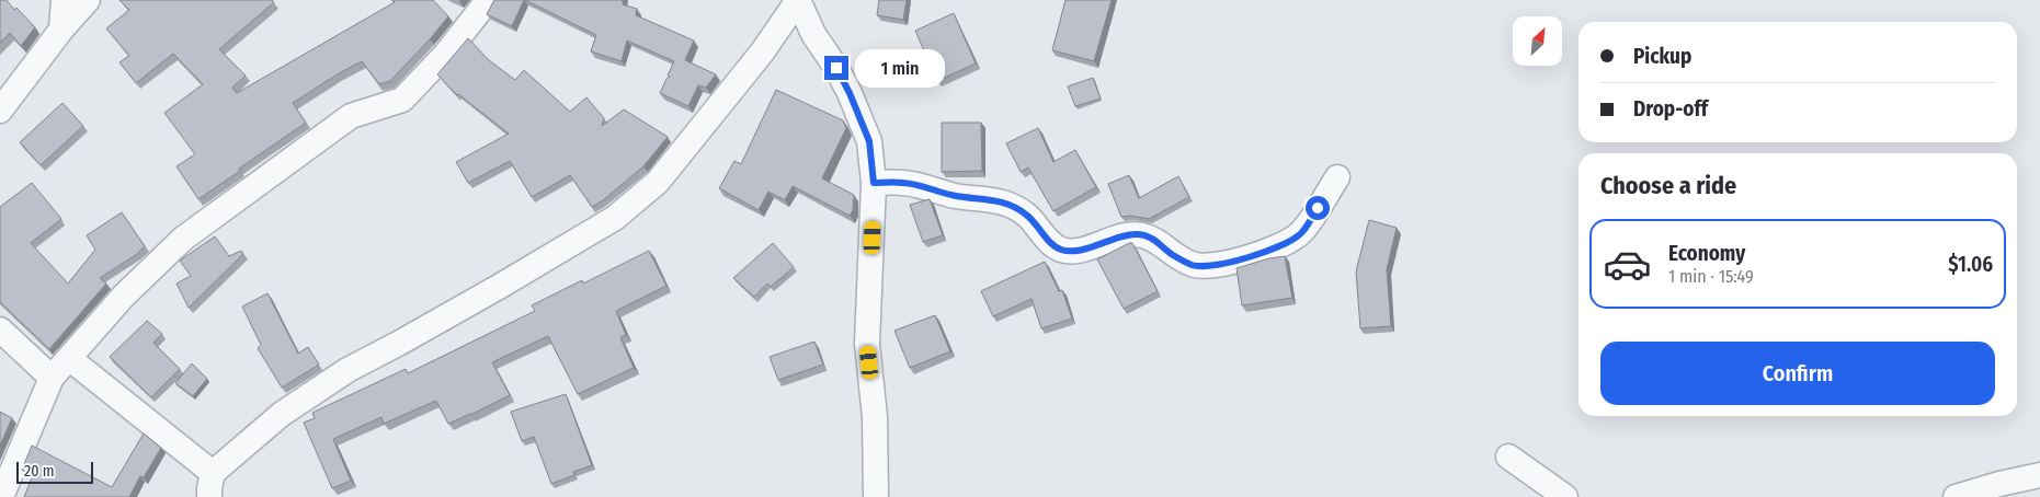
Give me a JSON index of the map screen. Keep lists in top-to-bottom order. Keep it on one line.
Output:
{"scale_bar":"20 m","north":"top right","page":{"banner":["Pickup","Drop-off"],"bubble":"1 min","heading":"Choose a ride","list":[{"name":"Economy","note":"1 min · 15:49","value":"$1.06"}],"buttons":"Confirm","scale":"20 m"}}
